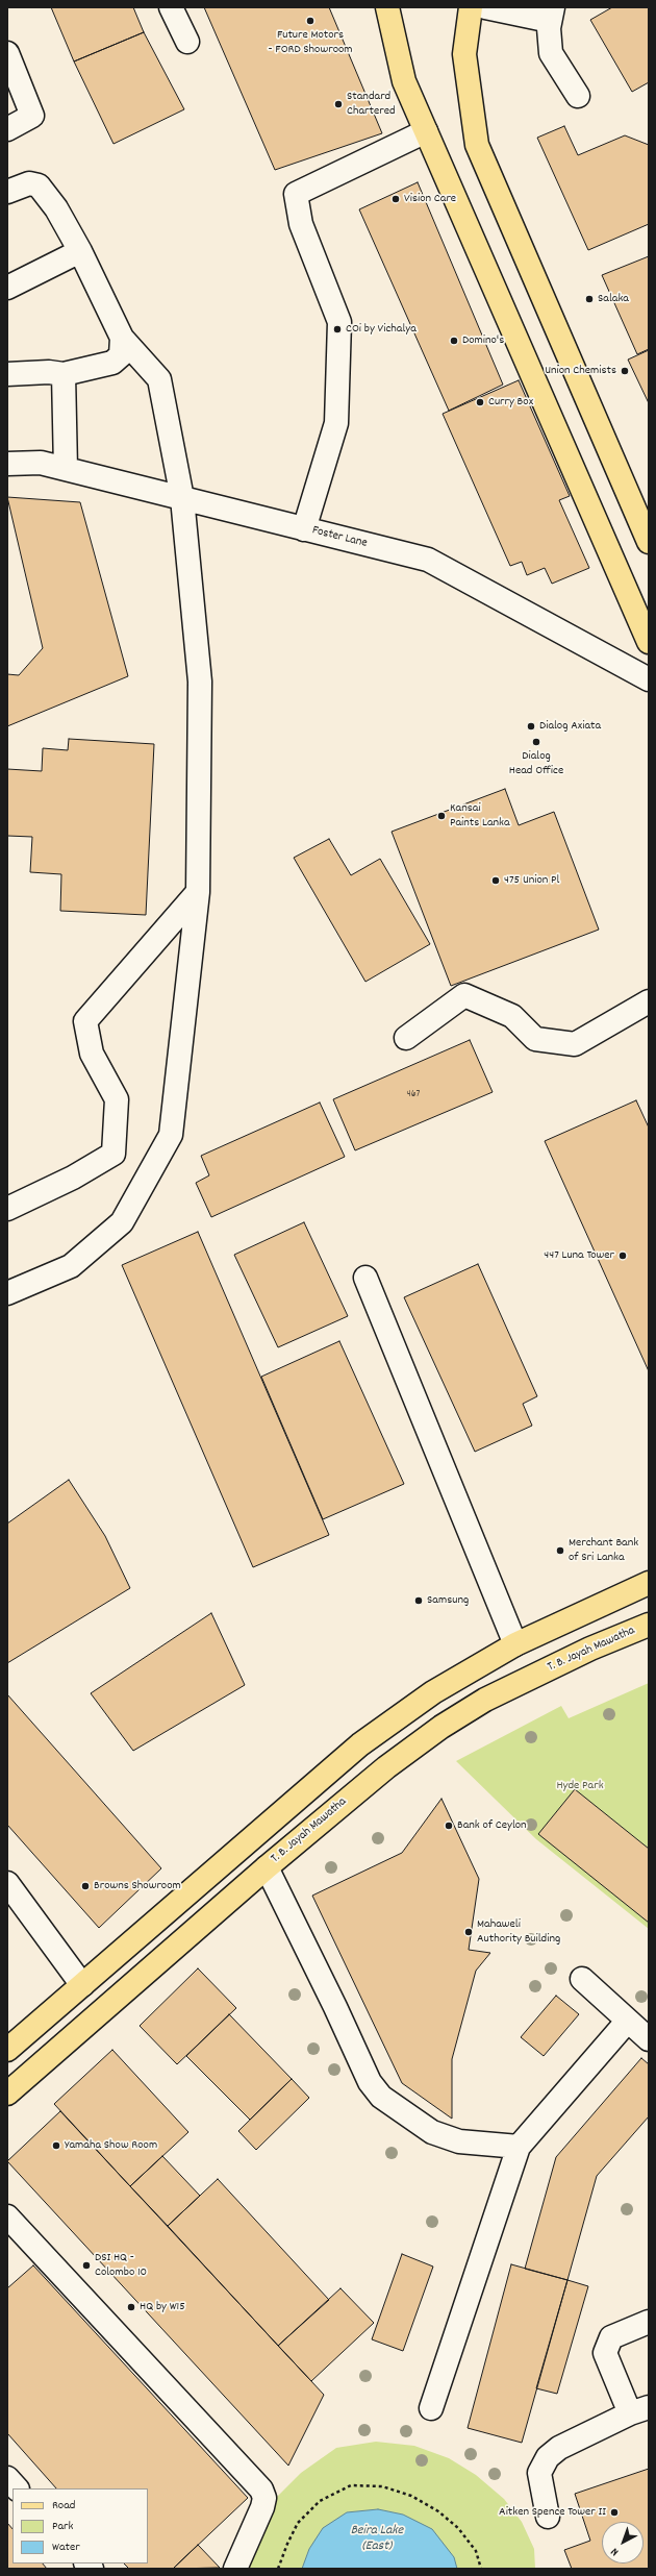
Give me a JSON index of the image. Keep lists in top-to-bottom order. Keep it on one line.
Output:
{"streets":{"main road":["T. B. Jayah Mawatha"],"street":["Foster Lane"]},"water":["Beira Lake (East)"],"parks":["Hyde Park"],"places":["Future Motors - FORD Showroom","Standard Chartered","Vision Care","Salaka","COi by Vichalya","Domino's","Union Chemists","Curry Box","Dialog Axiata","Dialog Head Office","Kansai Paints Lanka","475 Union Pl","447 Luna Tower","Merchant Bank of Sri Lanka","Samsung","Bank of Ceylon","Browns Showroom","Mahaweli Authority Building","Yamaha Show Room","DSI HQ - Colombo 10","HQ by W15","Aitken Spence Tower II"],"house_numbers":["467"],"legend":["Road","Park","Water"],"north":"bottom left"}
